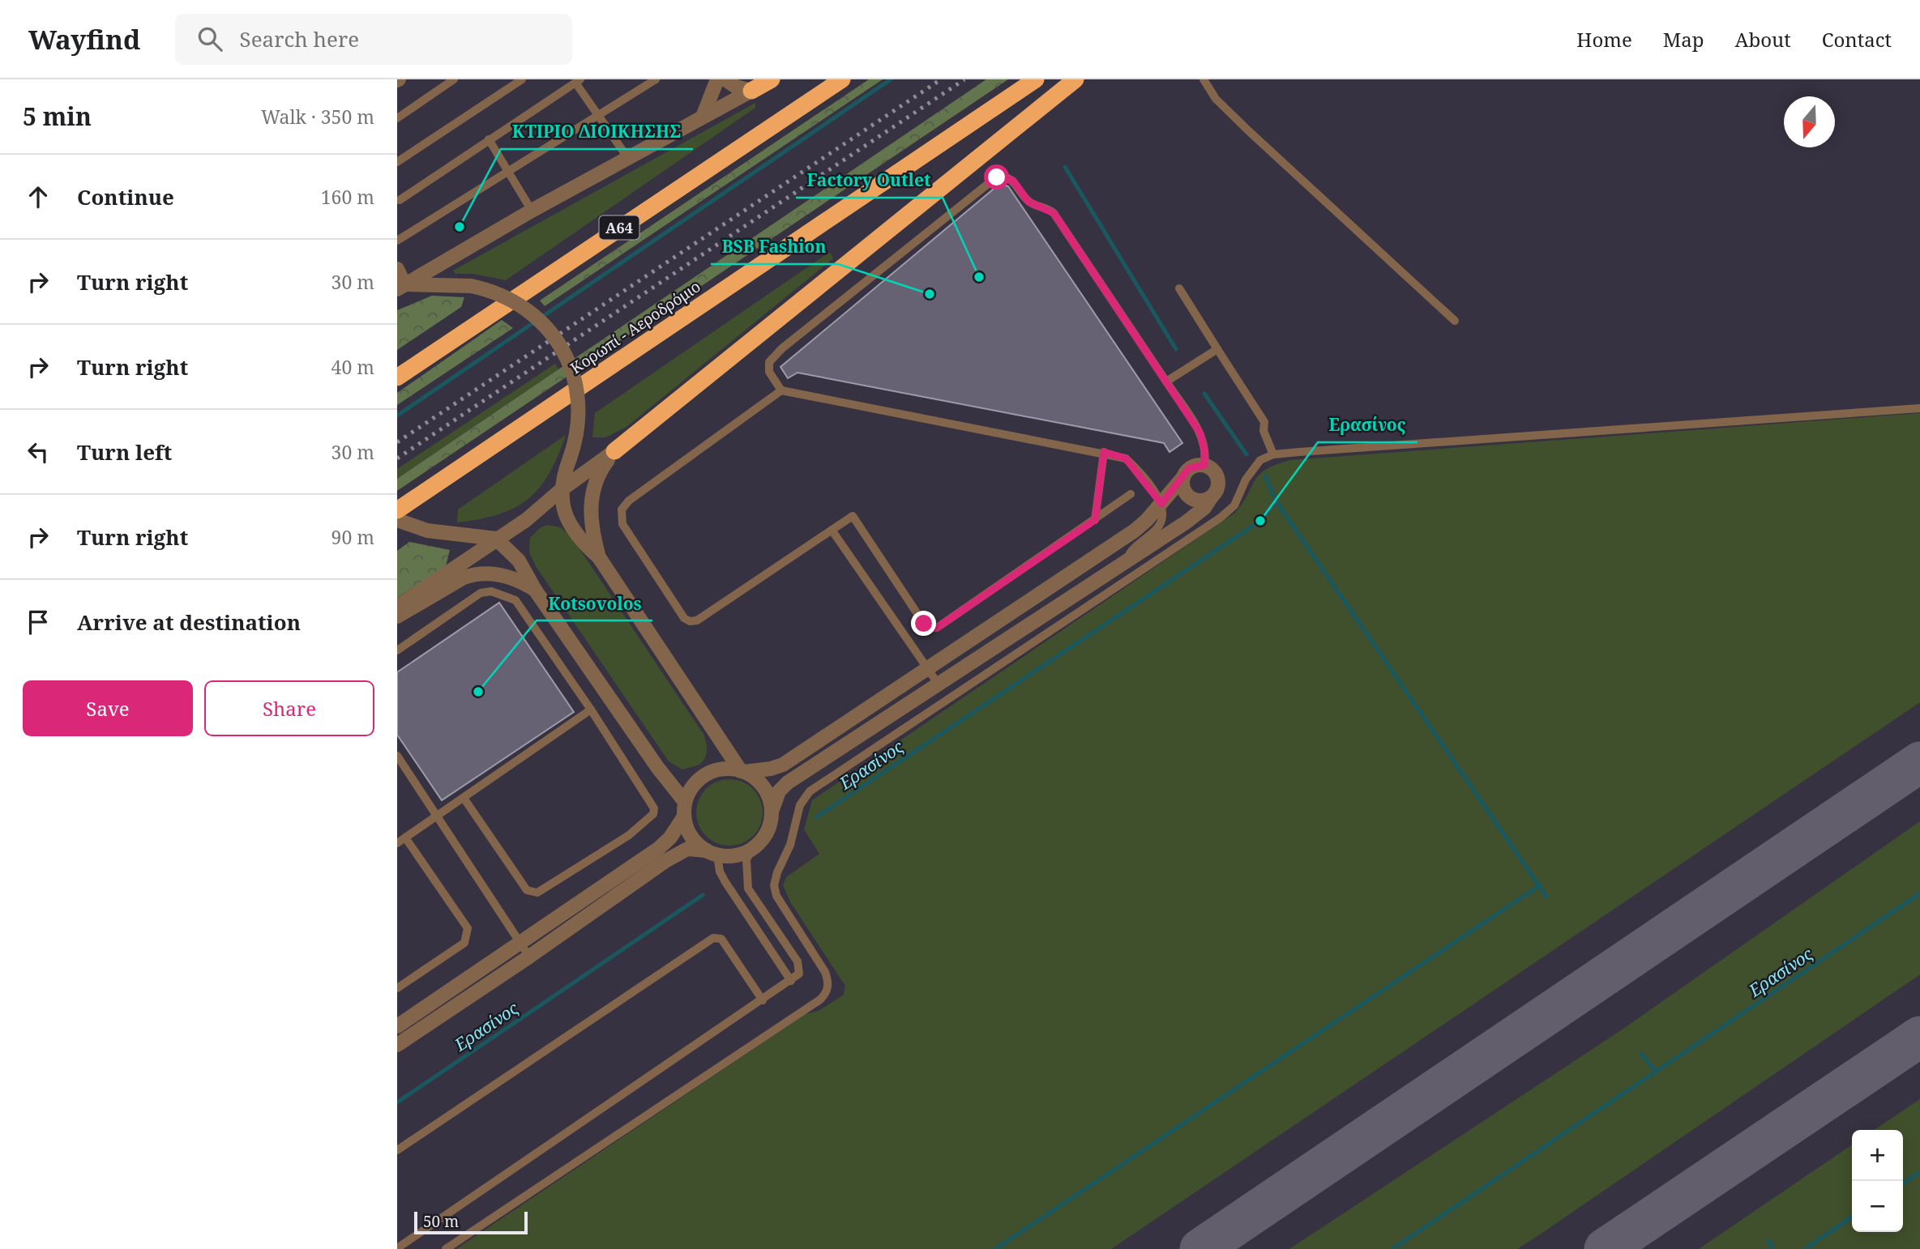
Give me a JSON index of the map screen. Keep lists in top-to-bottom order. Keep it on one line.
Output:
{"streets":{"highway":["Α64","Κορωπί - Αεροδρόμιο"]},"water":["Ερασίνος"],"places":["ΚΤΙΡΙΟ ΔΙΟΙΚΗΣΗΣ","Factory Outlet","BSB Fashion","Ερασίνος","Kotsovolos"],"scale_bar":"50 m","north":"bottom","page":{"header":"Wayfind","search":"Search here","nav":["Home","Map","About","Contact"],"heading":["5 min","Walk · 350 m"],"list":[["Continue","160 m"],["Turn right","30 m"],["Turn right","40 m"],["Turn left","30 m"],["Turn right","90 m"],"Arrive at destination"],"buttons":["Save","Share"],"map_buttons":["+","−"],"scale":"50 m"}}
